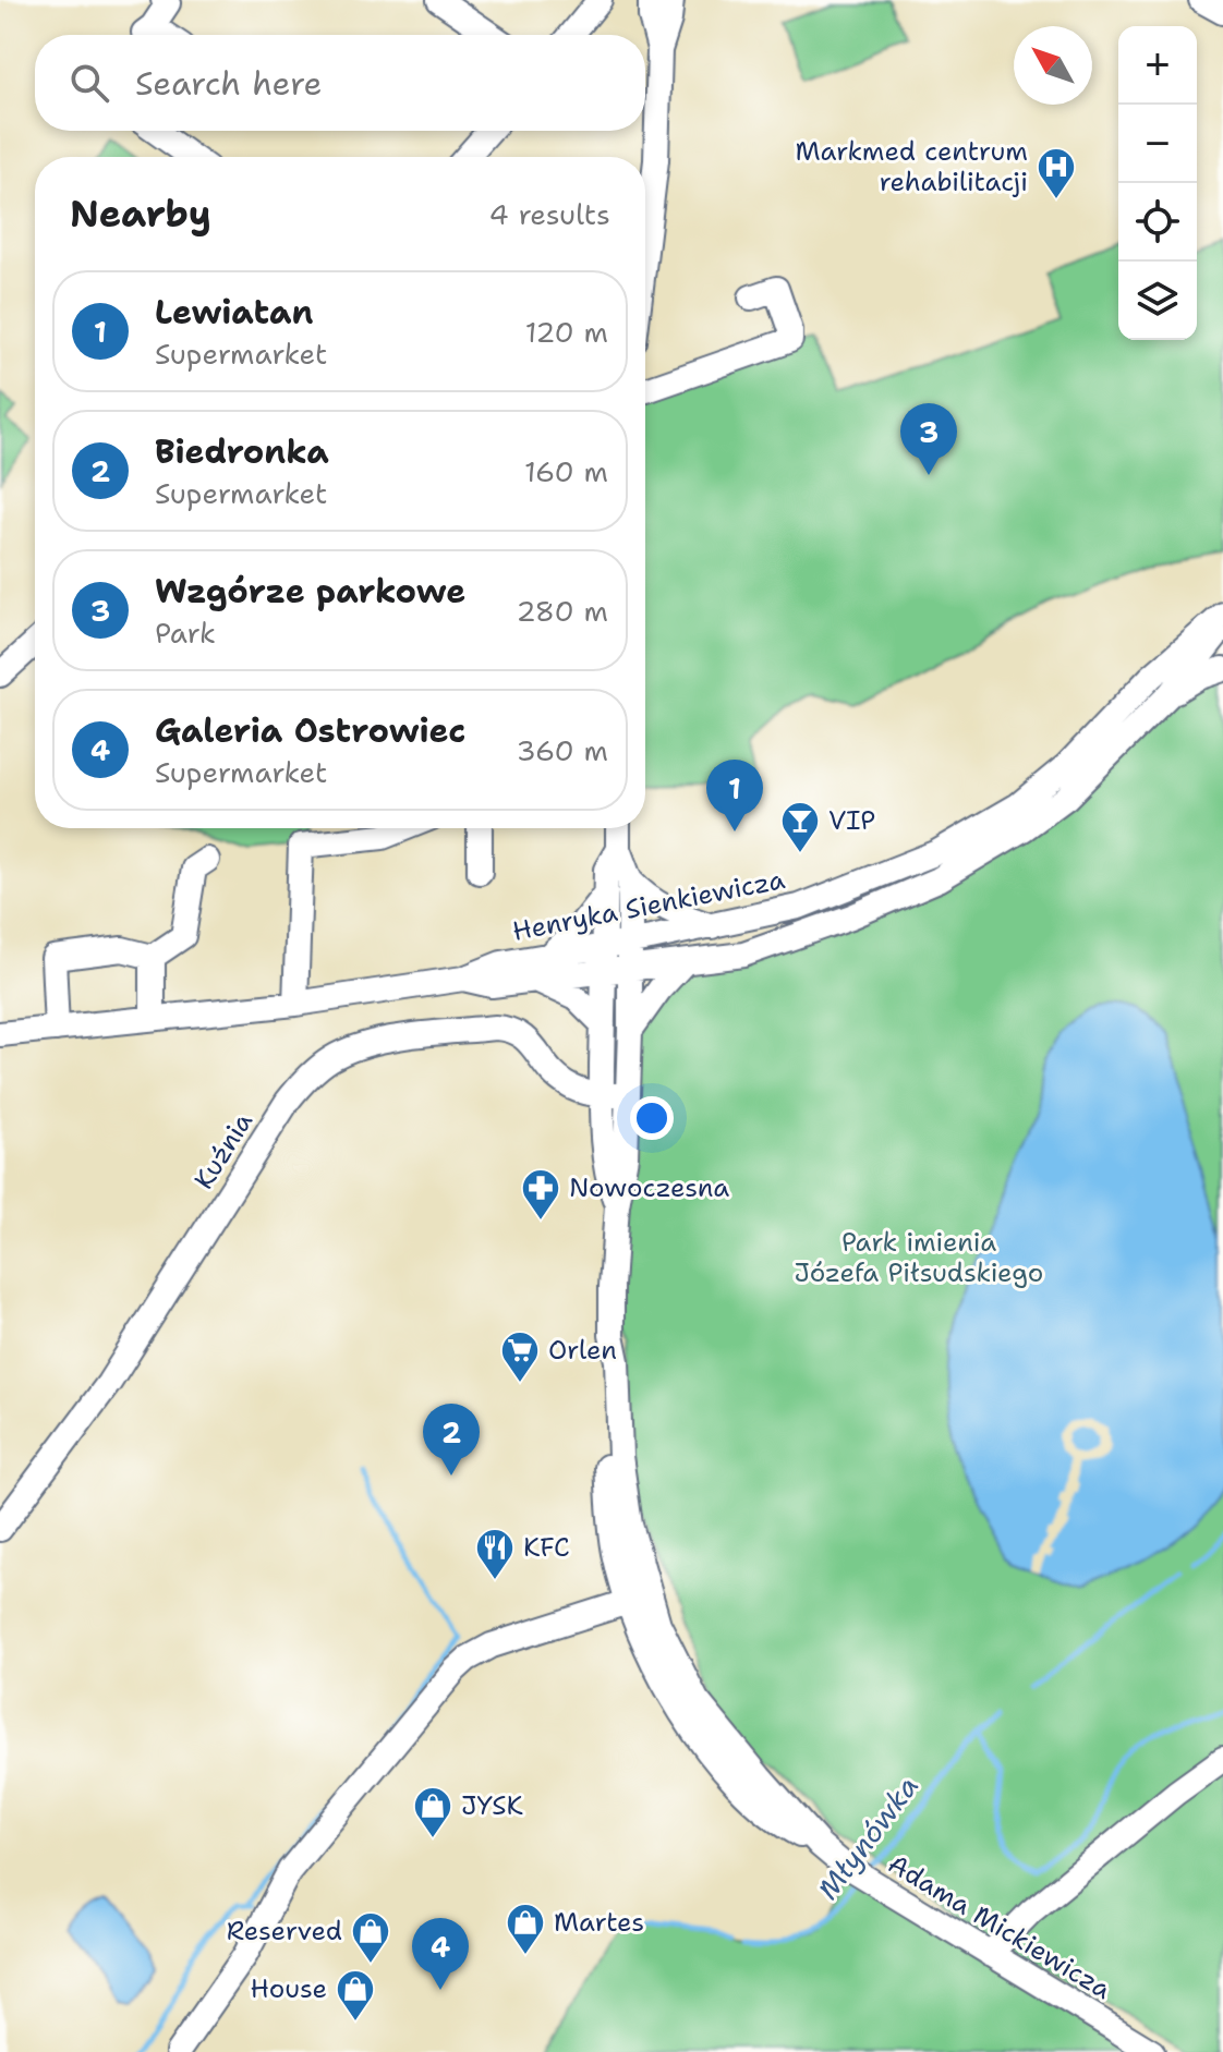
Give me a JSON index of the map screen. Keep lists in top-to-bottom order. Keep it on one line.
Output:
{"streets":{"street":["Henryka Sienkiewicza","Kuźnia","Adama Mickiewicza"]},"crossings":[["Henryka Sienkiewicza","Adama Mickiewicza"],["Kuźnia","Adama Mickiewicza"]],"water":["Młynówka"],"parks":["Park imienia Józefa Piłsudskiego"],"places":{"hospital":["Markmed centrum rehabilitacji"],"bar":["VIP"],"pharmacy":["Nowoczesna"],"supermarket":["Orlen"],"restaurant":["KFC"],"shop":["JYSK","Martes","Reserved","House"]},"north":"top left","page":{"map_buttons":["+","−"],"search":"Search here","heading":["Nearby","4 results"],"list":[{"mark":"1","name":"Lewiatan","note":"Supermarket","value":"120 m"},{"mark":"2","name":"Biedronka","note":"Supermarket","value":"160 m"},{"mark":"3","name":"Wzgórze parkowe","note":"Park","value":"280 m"},{"mark":"4","name":"Galeria Ostrowiec","note":"Supermarket","value":"360 m"}],"pins":["3","1","2","4"]}}
